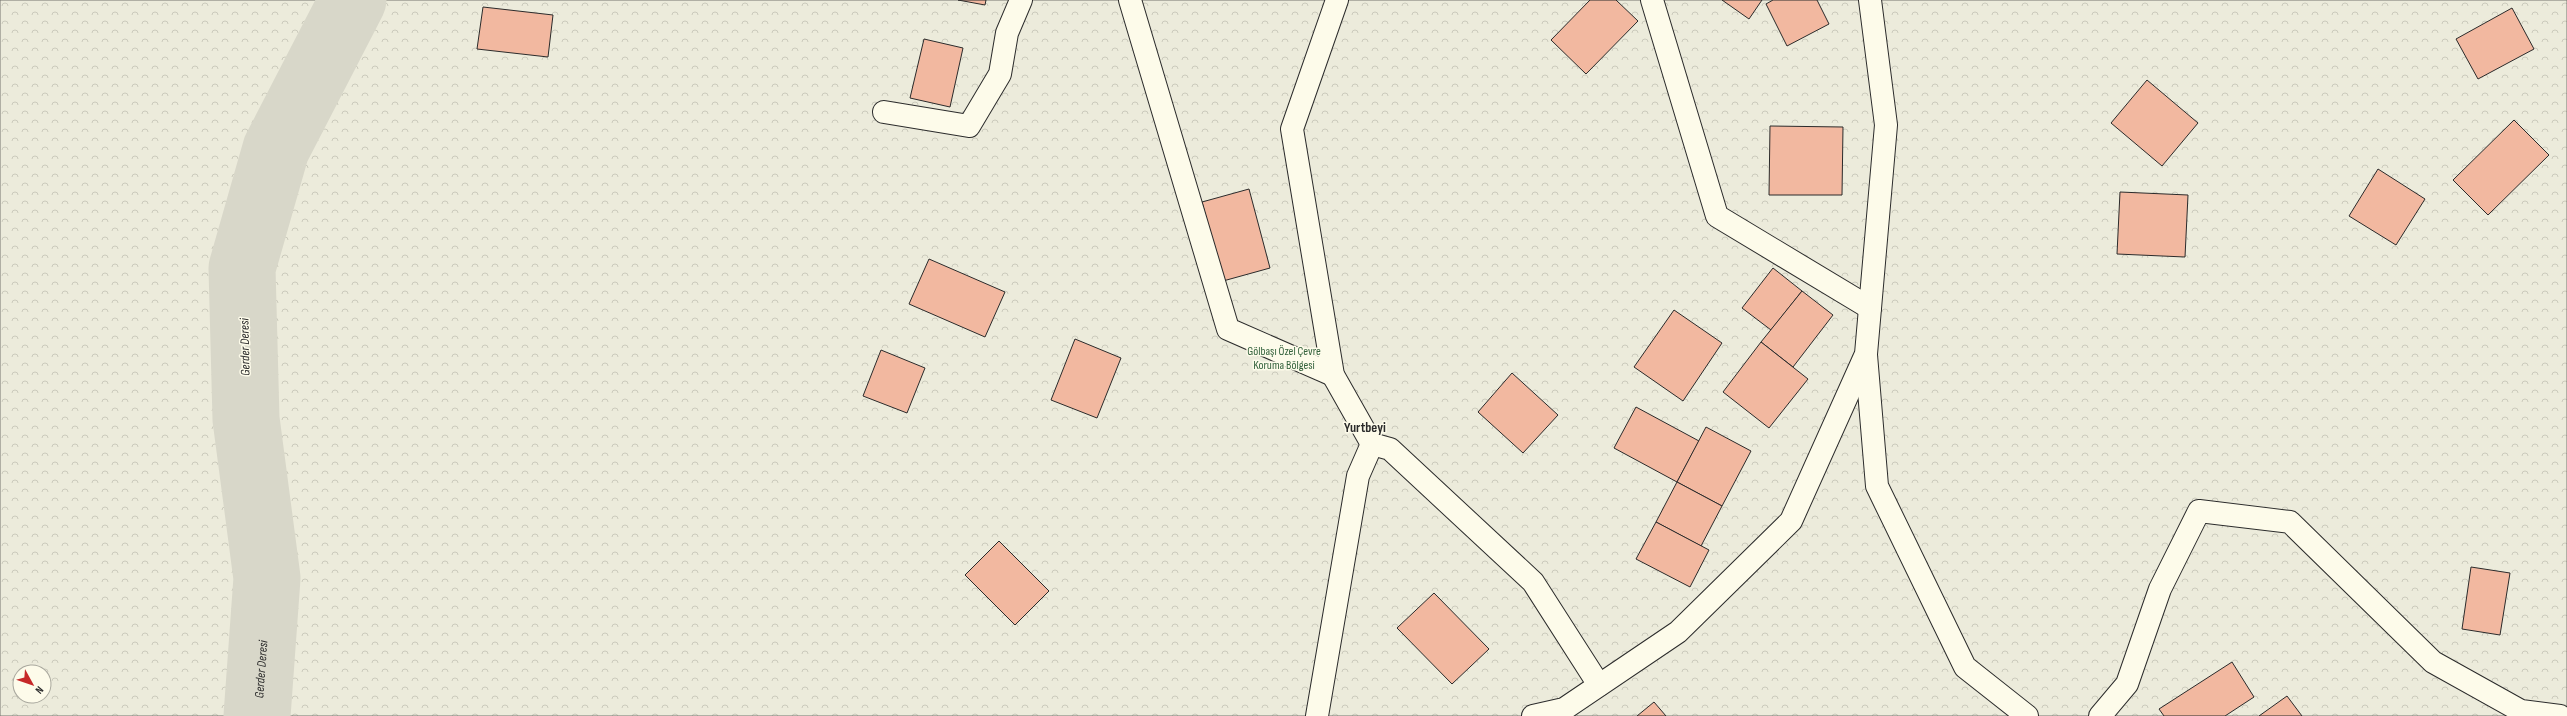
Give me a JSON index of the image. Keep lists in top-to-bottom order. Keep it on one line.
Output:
{"districts":["Yurtbeyi"],"water":["Gerder Deresi"],"parks":["Gölbaşı Özel Çevre Koruma Bölgesi"],"north":"bottom right"}
